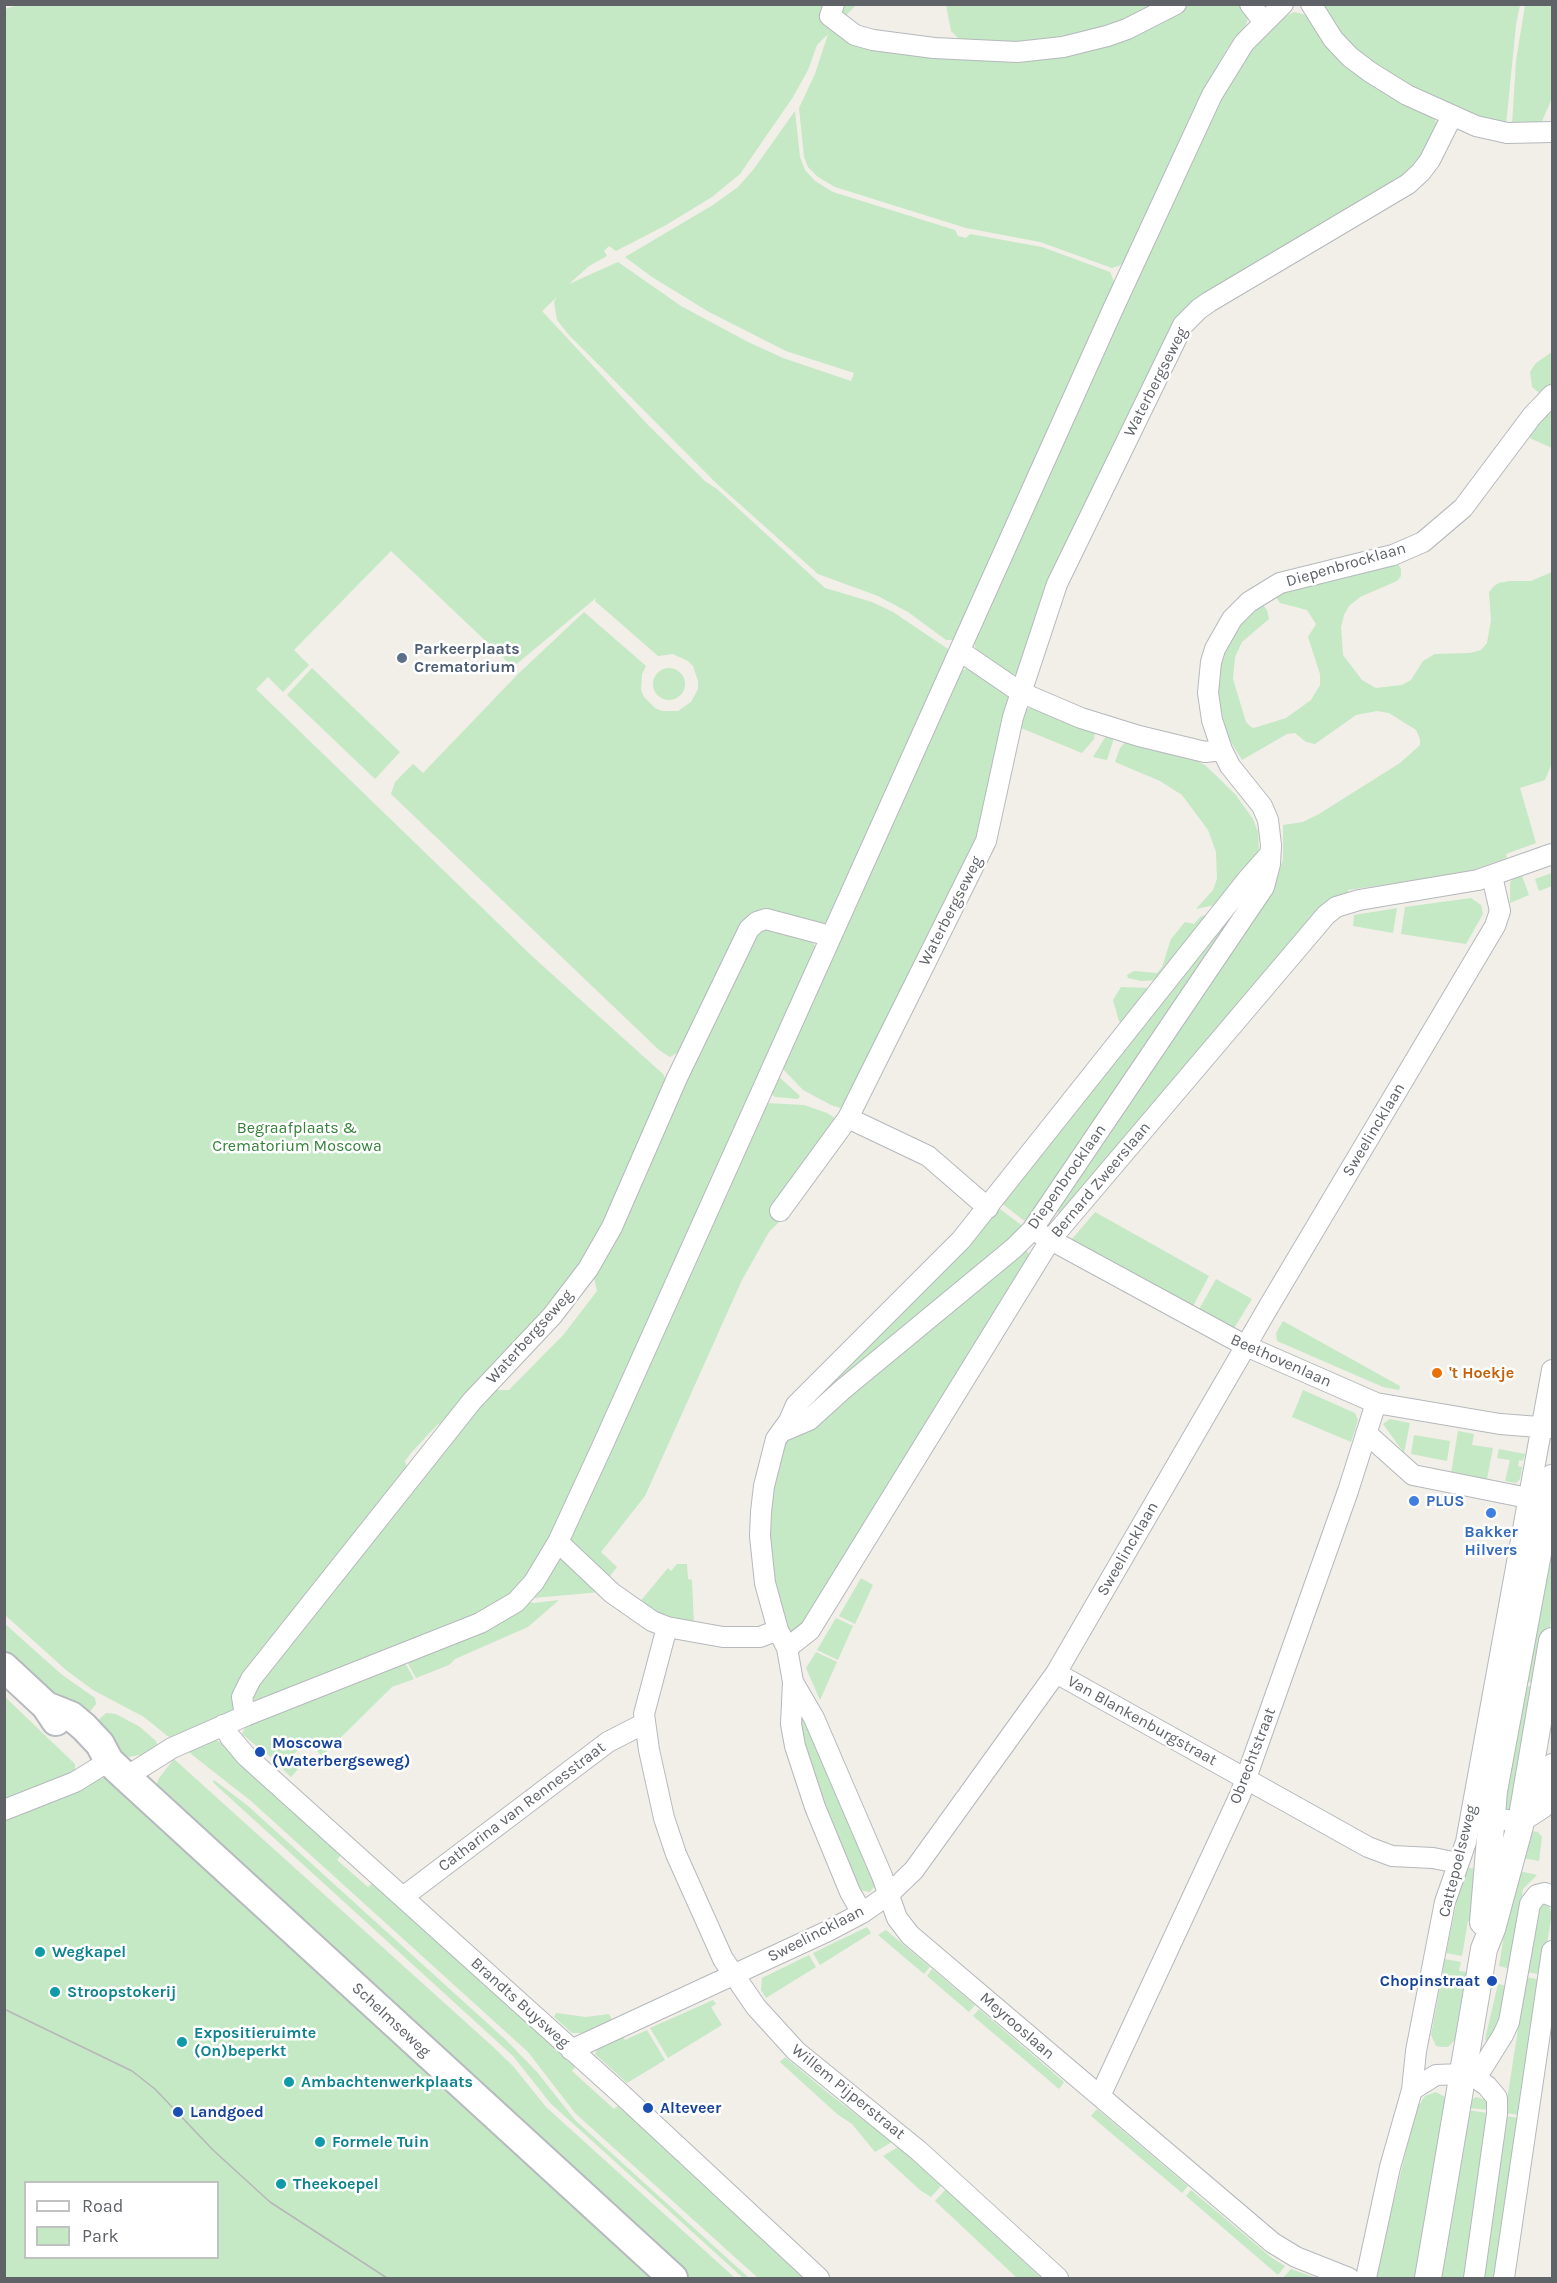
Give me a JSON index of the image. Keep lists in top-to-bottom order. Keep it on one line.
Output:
{"streets":{"main road":["Schelmseweg"],"street":["Waterbergseweg","Diepenbrocklaan","Sweelincklaan","Bernard Zweerslaan","Beethovenlaan","Van Blankenburgstraat","Obrechtstraat","Catharina van Rennesstraat","Cattepoelseweg","Brandts Buysweg","Meyrooslaan","Willem Pijperstraat"]},"crossings":[["Diepenbrocklaan","Beethovenlaan"],["Sweelincklaan","Bernard Zweerslaan"],["Sweelincklaan","Beethovenlaan"],["Sweelincklaan","Van Blankenburgstraat"],["Sweelincklaan","Brandts Buysweg"],["Sweelincklaan","Meyrooslaan"],["Sweelincklaan","Willem Pijperstraat"],["Bernard Zweerslaan","Beethovenlaan"],["Bernard Zweerslaan","Meyrooslaan"],["Beethovenlaan","Obrechtstraat"],["Beethovenlaan","Cattepoelseweg"],["Van Blankenburgstraat","Obrechtstraat"],["Van Blankenburgstraat","Cattepoelseweg"],["Obrechtstraat","Meyrooslaan"],["Catharina van Rennesstraat","Brandts Buysweg"],["Catharina van Rennesstraat","Willem Pijperstraat"]],"parks":["Begraafplaats & Crematorium Moscowa"],"places":["Parkeerplaats Crematorium","'t Hoekje","PLUS","Bakker Hilvers","Moscowa (Waterbergseweg)","Wegkapel","Chopinstraat","Stroopstokerij","Expositieruimte (On)beperkt","Ambachtenwerkplaats","Alteveer","Landgoed","Formele Tuin","Theekoepel"],"legend":["Road","Park"]}
